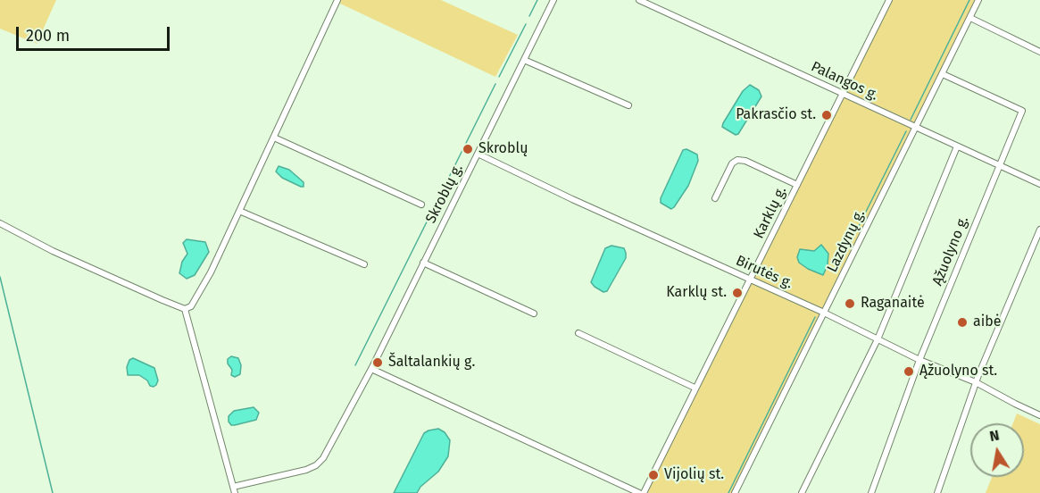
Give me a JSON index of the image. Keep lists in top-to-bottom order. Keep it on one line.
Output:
{"streets":{"street":["Palangos g.","Skroblų g.","Karklų g.","Lazdynų g.","Ąžuolyno g.","Birutės g."]},"crossings":[["Palangos g.","Karklų g."],["Palangos g.","Lazdynų g."],["Palangos g.","Ąžuolyno g."],["Skroblų g.","Birutės g."],["Karklų g.","Birutės g."],["Lazdynų g.","Ąžuolyno g."],["Lazdynų g.","Birutės g."],["Ąžuolyno g.","Birutės g."]],"places":["Pakrasčio st.","Skroblų","Karklų st.","Raganaitė","aibė","Šaltalankių g.","Ąžuolyno st.","Vijolių st."],"scale_bar":"200 m","north":"top"}
